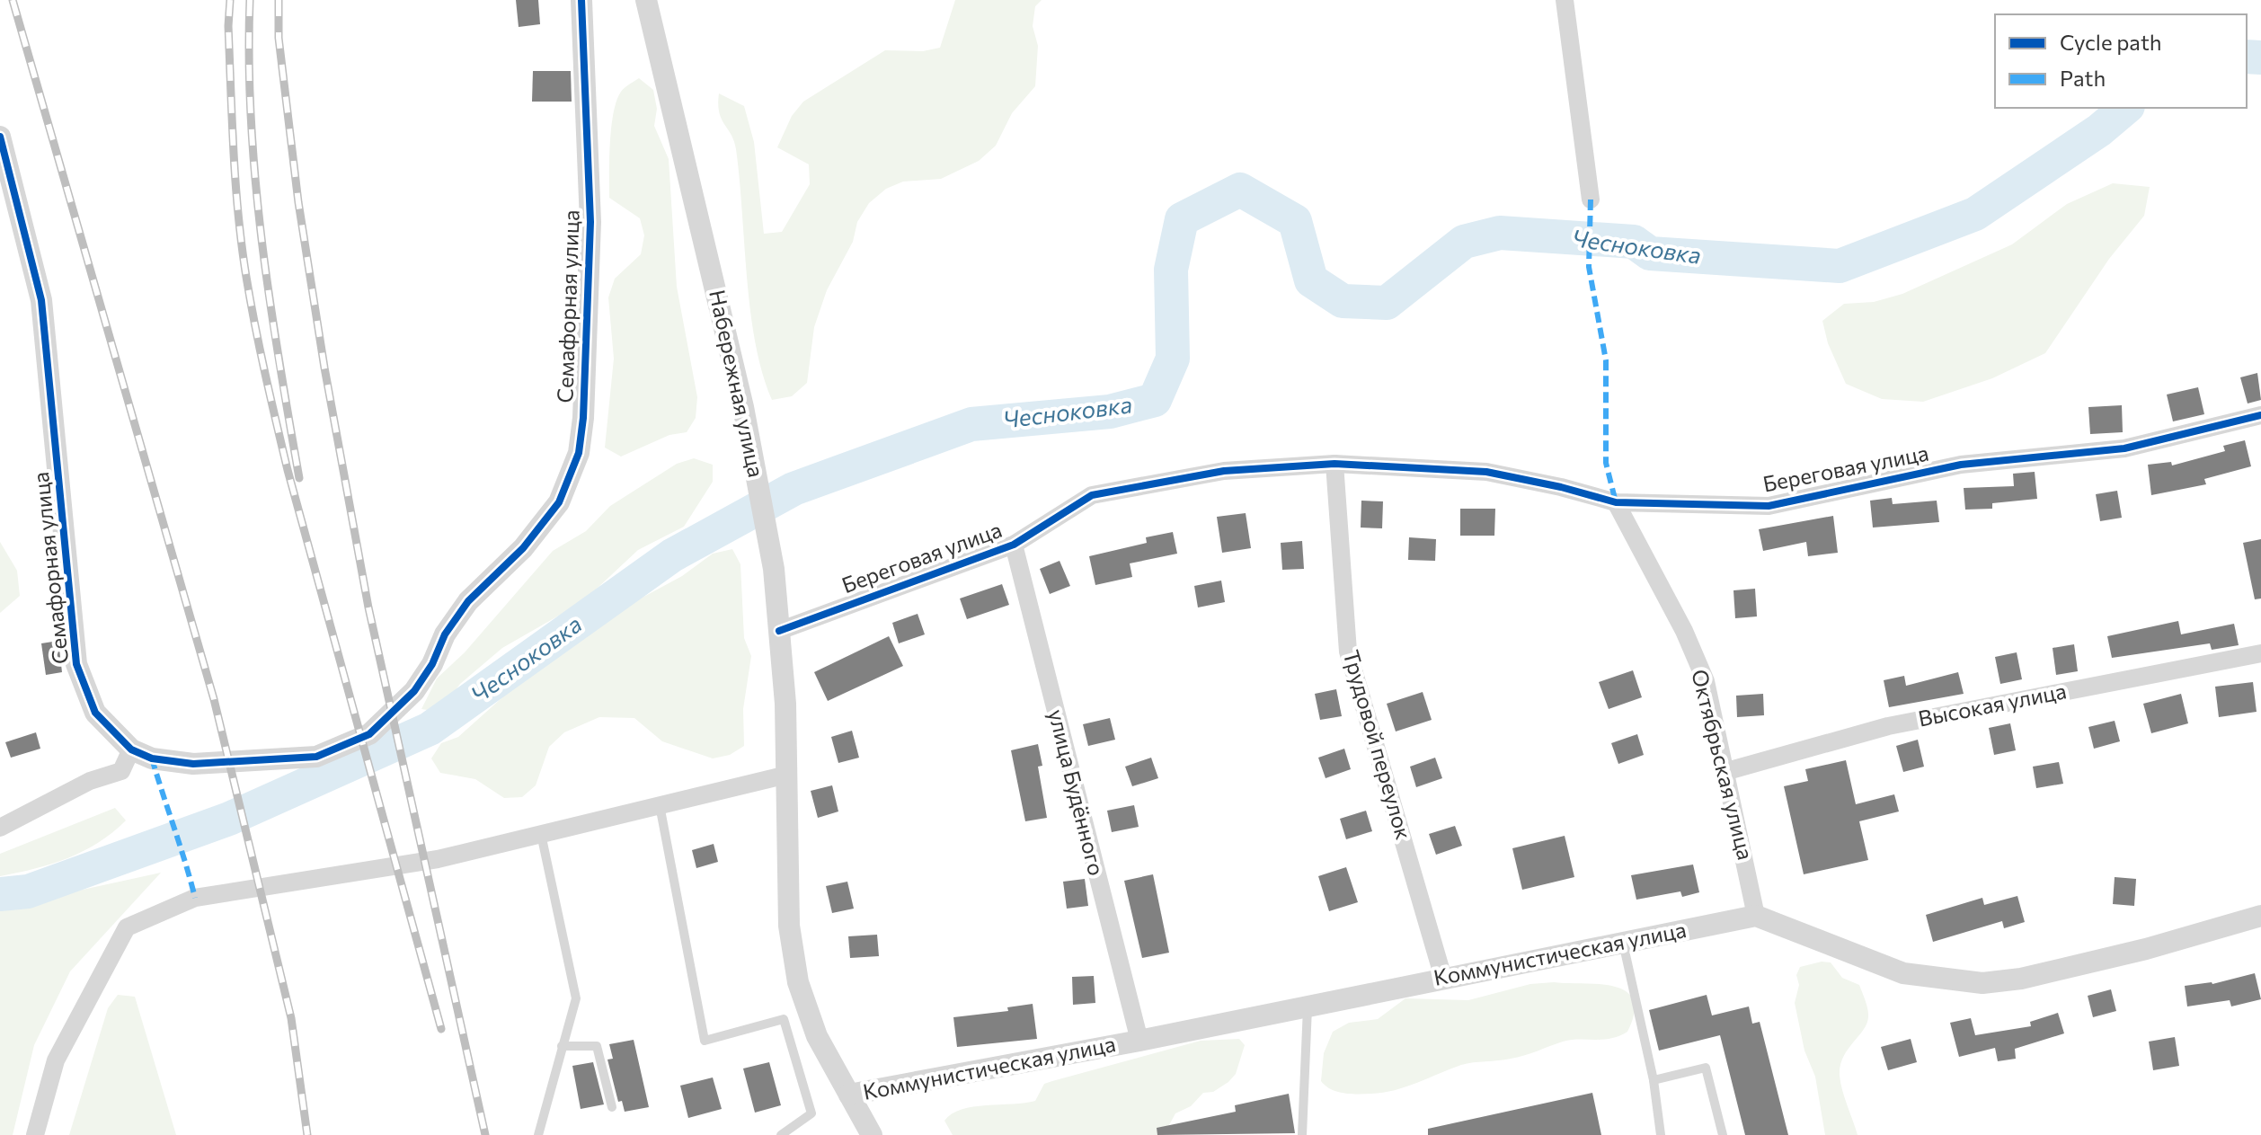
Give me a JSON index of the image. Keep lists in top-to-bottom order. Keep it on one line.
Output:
{"streets":{"street":["Семафорная улица","Набережная улица","Береговая улица","Высокая улица","Трудовой переулок","Октябрьская улица","улица Будённого","Коммунистическая улица"]},"crossings":[["Набережная улица","Береговая улица"],["Береговая улица","Трудовой переулок"],["Береговая улица","Октябрьская улица"],["Береговая улица","улица Будённого"],["Высокая улица","Октябрьская улица"],["Трудовой переулок","Коммунистическая улица"],["Октябрьская улица","Коммунистическая улица"],["улица Будённого","Коммунистическая улица"]],"water":["Чесноковка"],"legend":["Cycle path","Path"]}
